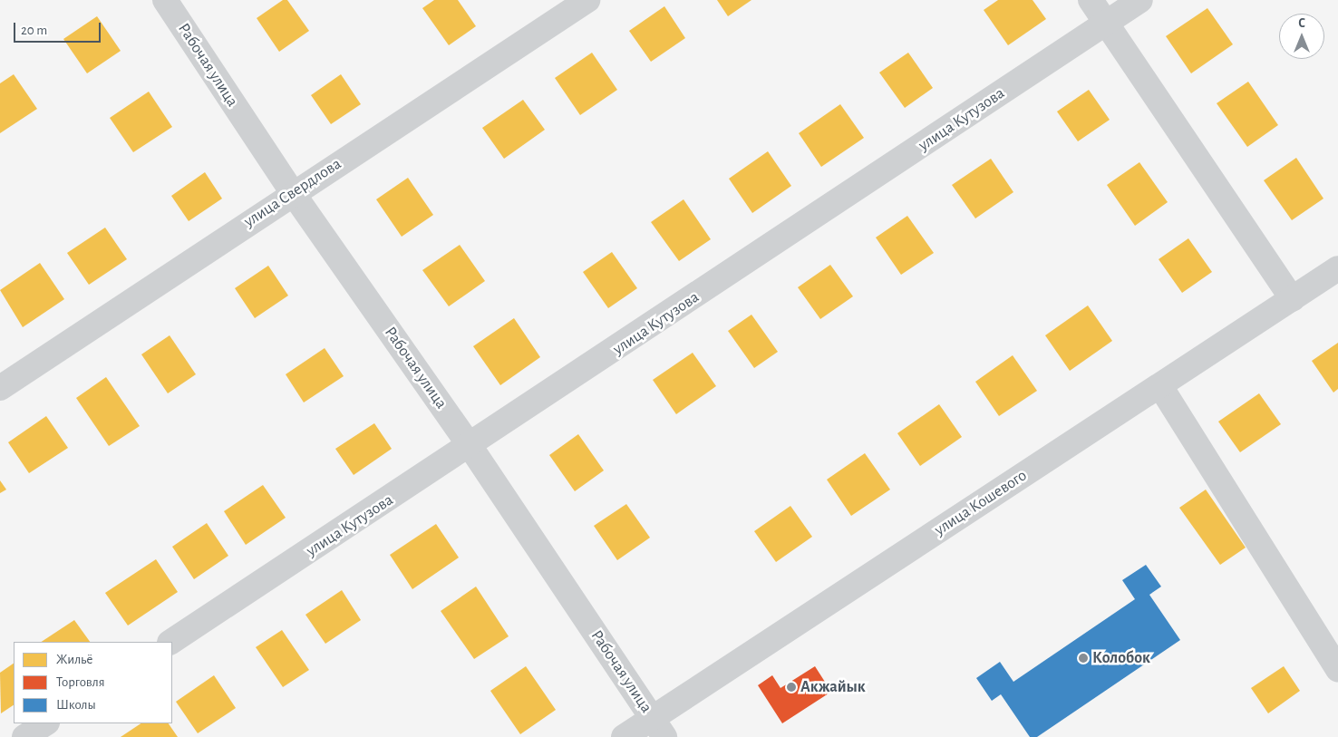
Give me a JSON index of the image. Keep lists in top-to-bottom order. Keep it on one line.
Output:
{"streets":{"street":["Рабочая улица","улица Кутузова","улица Свердлова","улица Кошевого"]},"crossings":[["Рабочая улица","улица Кутузова"],["Рабочая улица","улица Свердлова"],["Рабочая улица","улица Кошевого"]],"places":["Колобок","Акжайык"],"legend":["Жильё","Торговля","Школы"],"scale_bar":"20 m","north":"top"}
